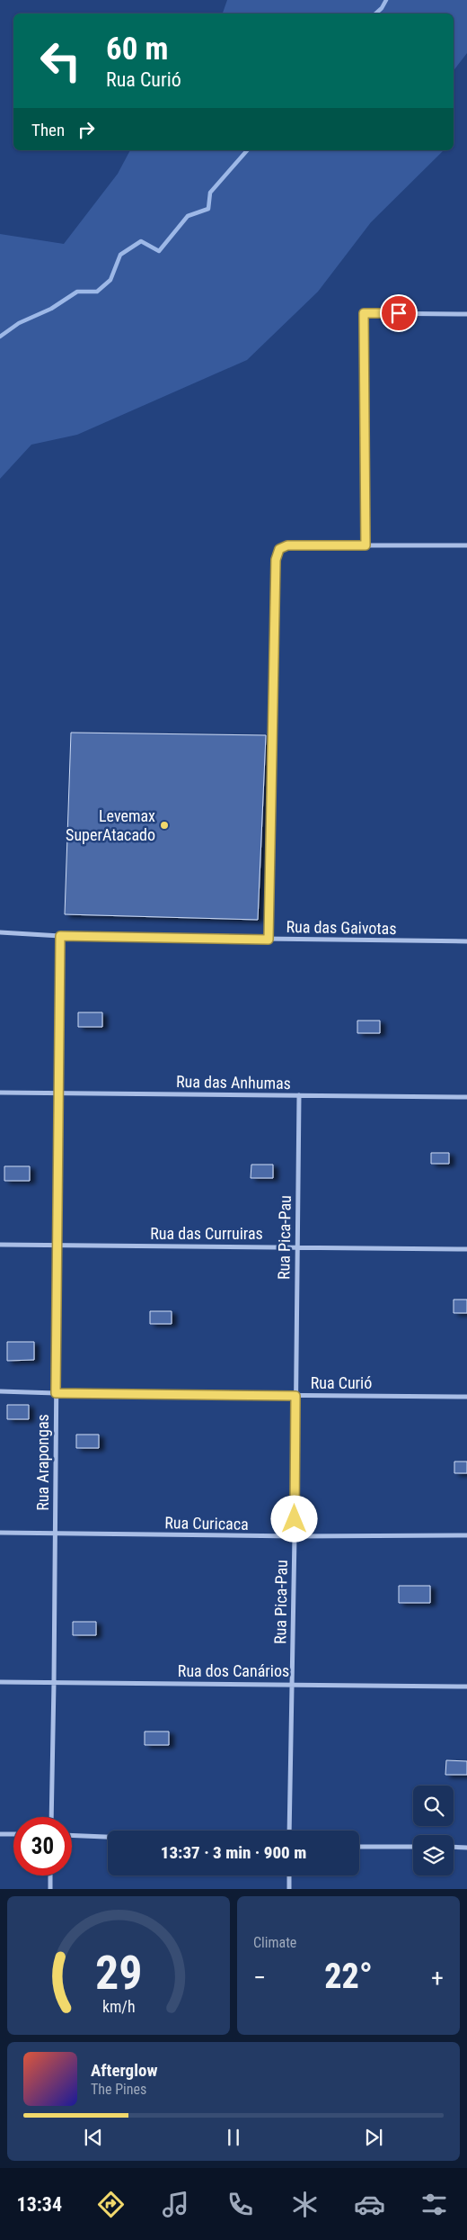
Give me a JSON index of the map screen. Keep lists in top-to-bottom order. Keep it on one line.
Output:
{"streets":{"street":["Rua das Gaivotas","Rua das Anhumas","Rua das Curruiras","Rua Pica-Pau","Rua Curió","Rua Arapongas","Rua Curicaca","Rua dos Canários"]},"crossings":[["Rua das Gaivotas","Rua Arapongas"],["Rua das Anhumas","Rua Pica-Pau"],["Rua das Anhumas","Rua Arapongas"],["Rua das Curruiras","Rua Pica-Pau"],["Rua das Curruiras","Rua Arapongas"],["Rua Pica-Pau","Rua Curió"],["Rua Pica-Pau","Rua Curicaca"],["Rua Pica-Pau","Rua dos Canários"],["Rua Curió","Rua Arapongas"],["Rua Arapongas","Rua Curicaca"],["Rua Arapongas","Rua dos Canários"]],"places":["Levemax SuperAtacado"],"page":{"turn":["60 m","Rua Curió"],"then":"Then","limit":"30","trip":"13:37 · 3 min · 900 m","tile":"Climate","heat":["−","22°","+"],"song":["Afterglow","The Pines"],"tabs":"13:34","gauge":["29","km/h"]}}
